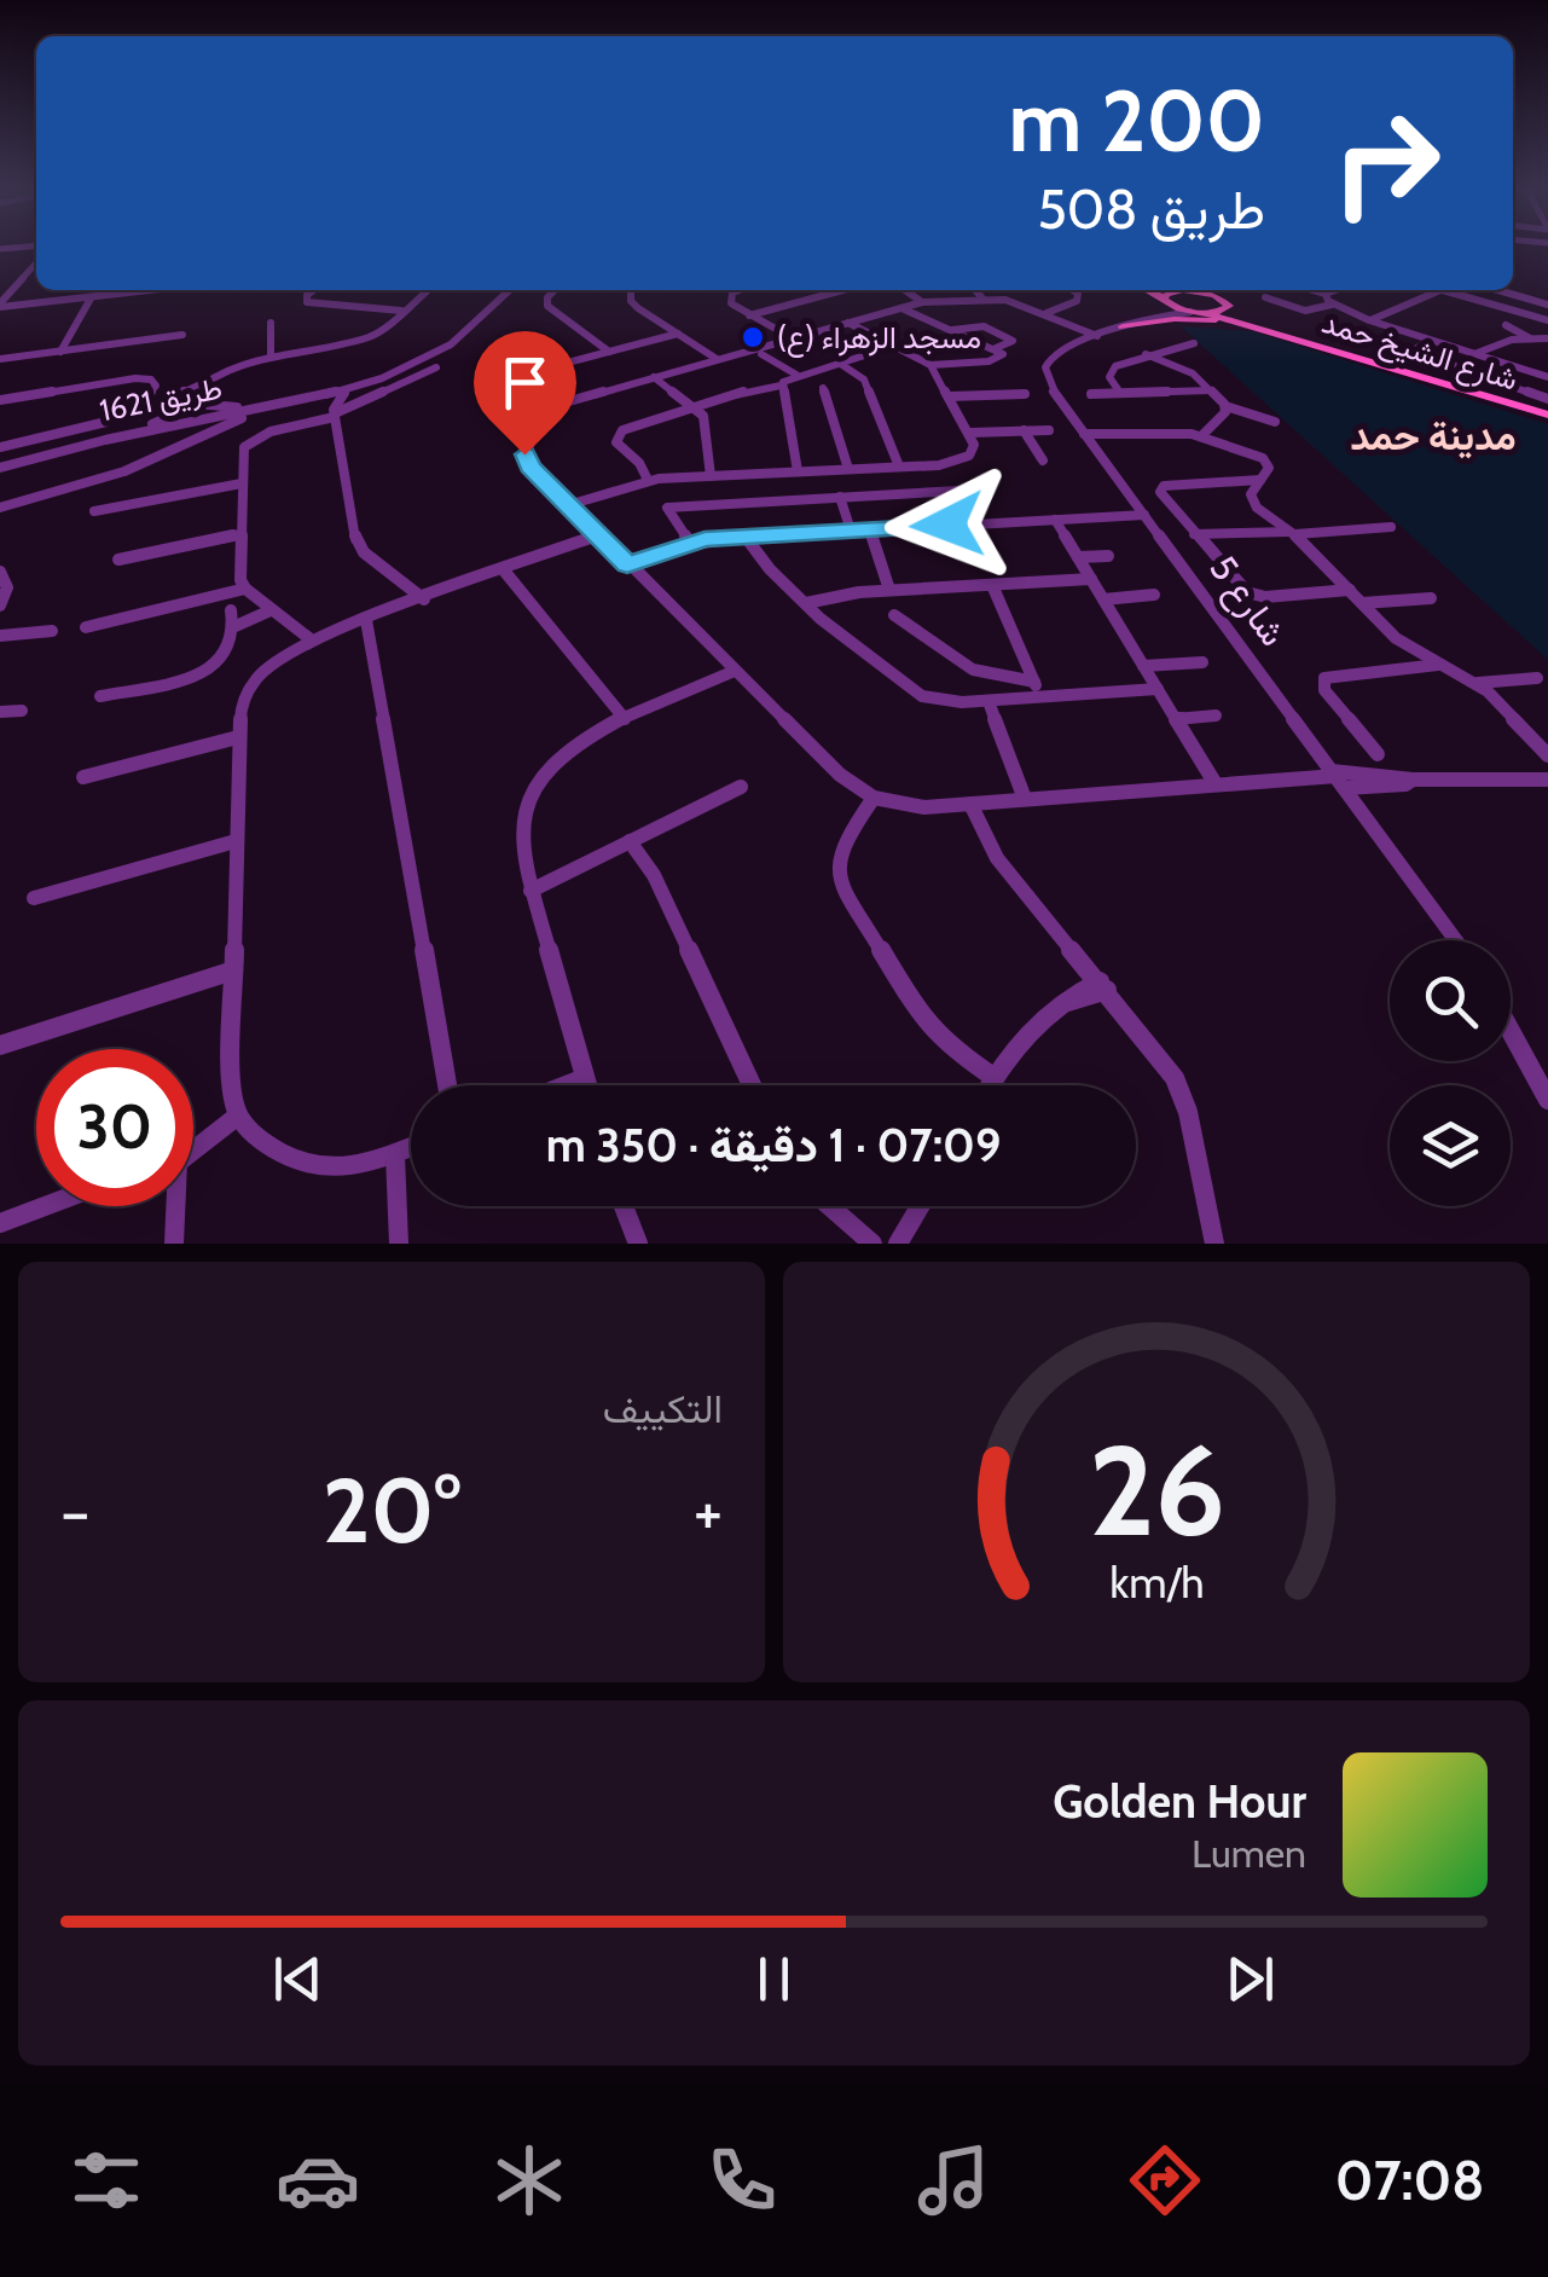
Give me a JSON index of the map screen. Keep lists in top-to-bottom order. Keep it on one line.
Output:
{"streets":{"main road":["شارع الشيخ حمد"],"street":["طريق 1621","شارع 5"]},"districts":["مدينة حمد"],"places":["مسجد الزهراء (ع)"],"page":{"turn":["200 m","طريق 508"],"limit":"30","trip":"07:09 · 1 دقيقة · 350 m","tile":"التكييف","heat":["−","20°","+"],"song":["Golden Hour","Lumen"],"tabs":"07:08","gauge":["26","km/h"]}}
